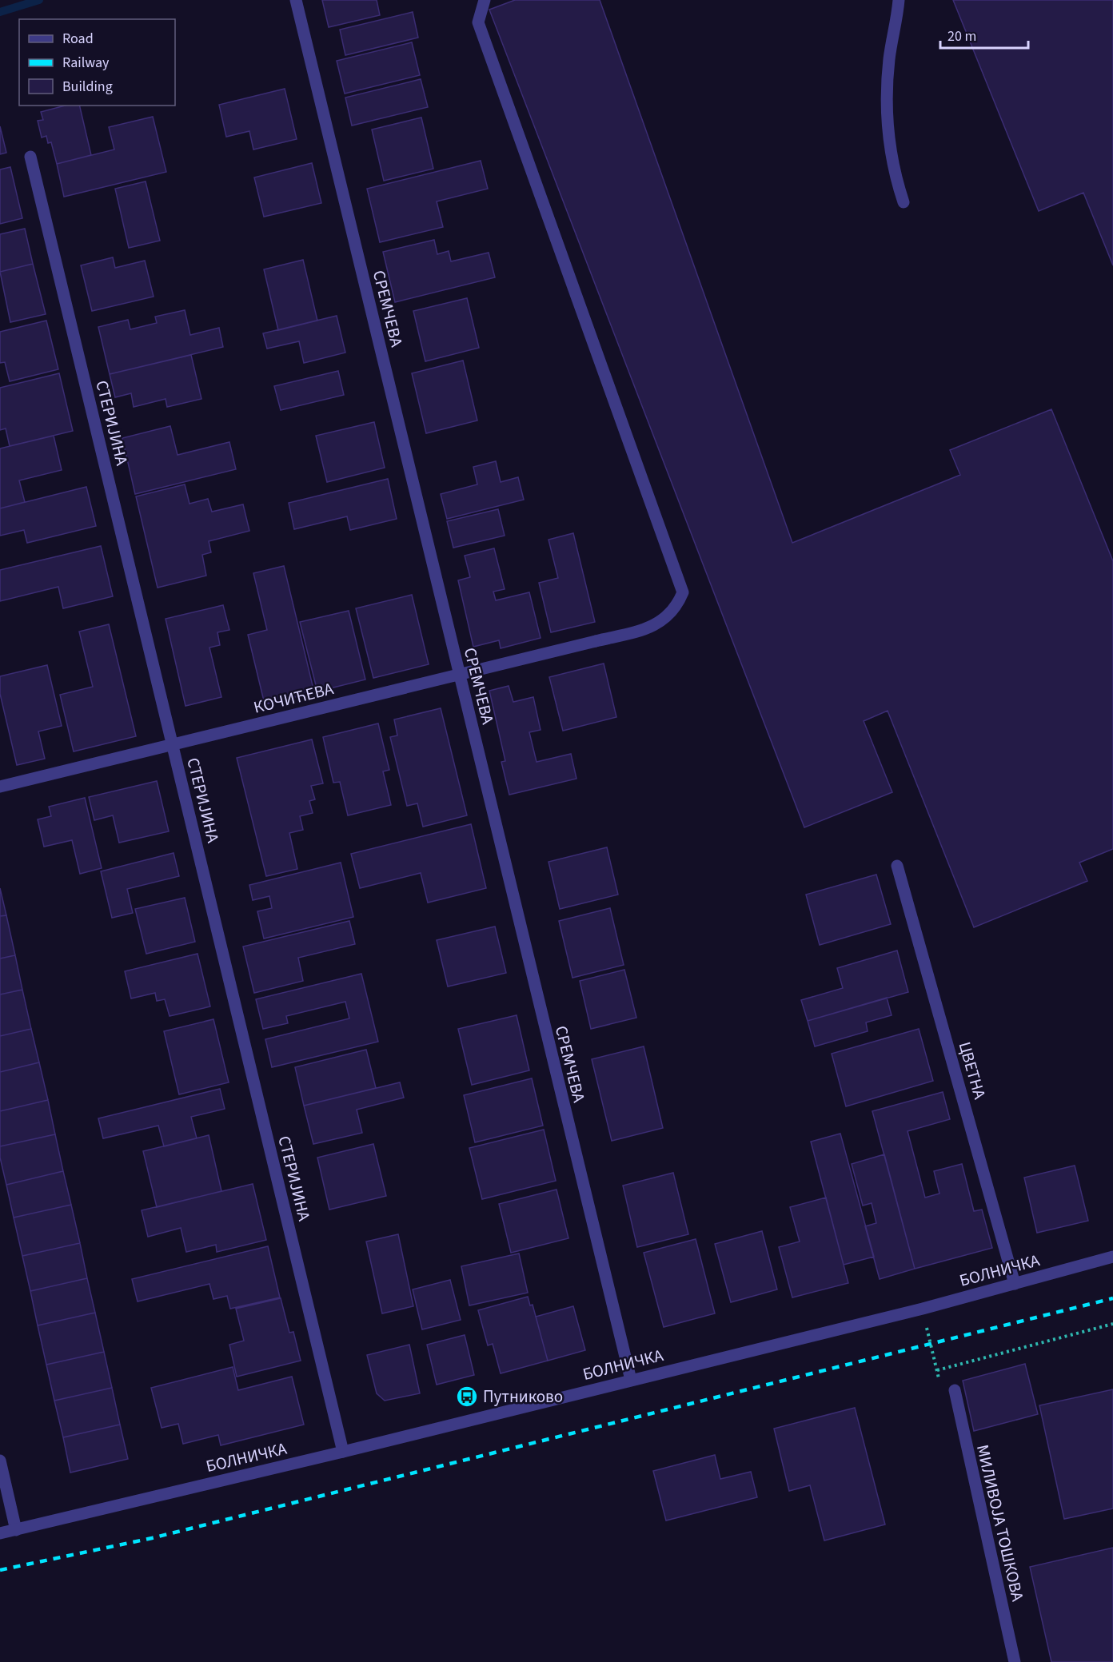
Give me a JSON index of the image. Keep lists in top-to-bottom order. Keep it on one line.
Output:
{"streets":{"street":["СРЕМЧЕВА","СТЕРИЈИНА","КОЧИЋЕВА","ЦВЕТНА","БОЛНИЧКА","МИЛИВОЈА ТОШКОВА"]},"crossings":[["СРЕМЧЕВА","КОЧИЋЕВА"],["СРЕМЧЕВА","БОЛНИЧКА"],["СТЕРИЈИНА","КОЧИЋЕВА"],["СТЕРИЈИНА","БОЛНИЧКА"],["ЦВЕТНА","БОЛНИЧКА"]],"places":{"bus stop":["Путниково"]},"legend":["Road","Railway","Building"],"scale_bar":"20 m"}
